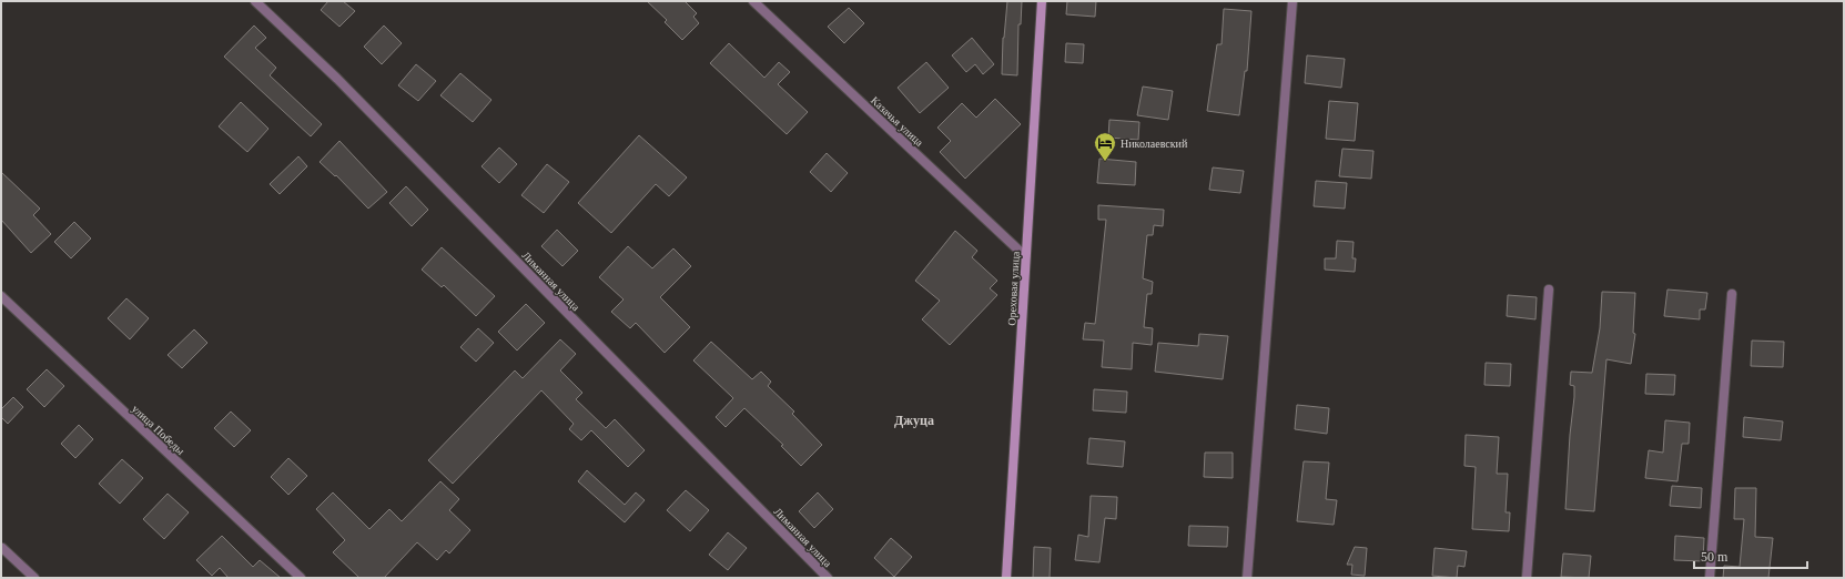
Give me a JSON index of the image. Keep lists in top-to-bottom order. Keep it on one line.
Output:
{"streets":{"main road":["Ореховая улица"],"street":["Казачья улица","Лиманная улица","улица Победы"]},"crossings":[["Казачья улица","Ореховая улица"]],"districts":["Джуца"],"places":{"hotel":["Николаевский"]},"scale_bar":"50 m"}
